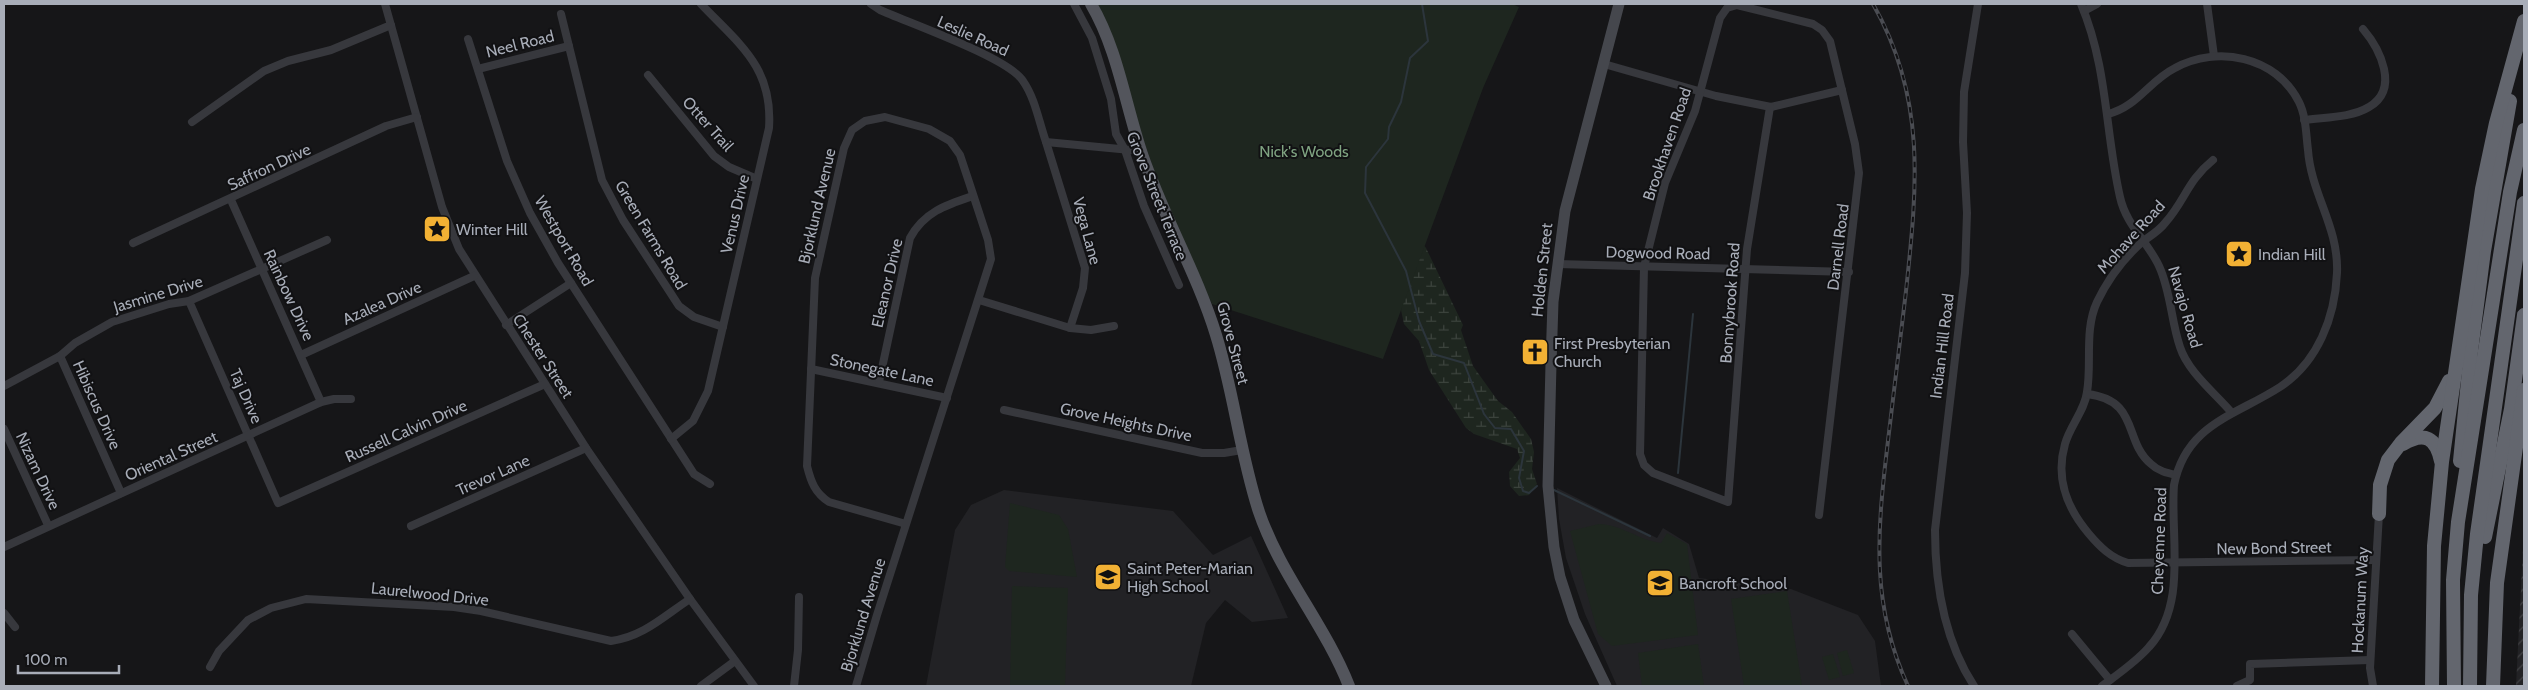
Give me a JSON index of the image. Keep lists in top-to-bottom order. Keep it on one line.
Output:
{"streets":{"main road":["Holden Street","Grove Street"],"street":["Leslie Road","Neel Road","Otter Trail","Brookhaven Road","Saffron Drive","Grove Street Terrace","Bjorklund Avenue","Venus Drive","Vega Lane","Green Farms Road","Mohave Road","Westport Road","Darnell Road","Dogwood Road","Eleanor Drive","Jasmine Drive","Rainbow Drive","Azalea Drive","Bonnybrook Road","Navajo Road","Indian Hill Road","Chester Street","Stonegate Lane","Taj Drive","Hibiscus Drive","Grove Heights Drive","Russell Calvin Drive","Oriental Street","Nizam Drive","Trevor Lane","Cheyenne Road","New Bond Street","Laurelwood Drive","Hockanum Way"]},"crossings":[["Leslie Road","Vega Lane"],["Neel Road","Green Farms Road"],["Neel Road","Westport Road"],["Otter Trail","Venus Drive"],["Brookhaven Road","Darnell Road"],["Brookhaven Road","Dogwood Road"],["Brookhaven Road","Bonnybrook Road"],["Saffron Drive","Rainbow Drive"],["Saffron Drive","Chester Street"],["Bjorklund Avenue","Eleanor Drive"],["Bjorklund Avenue","Stonegate Lane"],["Venus Drive","Green Farms Road"],["Venus Drive","Westport Road"],["Mohave Road","Navajo Road"],["Mohave Road","Cheyenne Road"],["Mohave Road","New Bond Street"],["Darnell Road","Dogwood Road"],["Dogwood Road","Holden Street"],["Dogwood Road","Bonnybrook Road"],["Eleanor Drive","Stonegate Lane"],["Jasmine Drive","Rainbow Drive"],["Jasmine Drive","Taj Drive"],["Jasmine Drive","Hibiscus Drive"],["Rainbow Drive","Azalea Drive"],["Rainbow Drive","Oriental Street"],["Azalea Drive","Chester Street"],["Navajo Road","Cheyenne Road"],["Grove Street","Grove Heights Drive"],["Chester Street","Russell Calvin Drive"],["Chester Street","Trevor Lane"],["Chester Street","Laurelwood Drive"],["Taj Drive","Russell Calvin Drive"],["Taj Drive","Oriental Street"],["Hibiscus Drive","Oriental Street"],["Oriental Street","Nizam Drive"],["Cheyenne Road","New Bond Street"],["New Bond Street","Hockanum Way"]],"parks":["Nick's Woods"],"places":{"place":["Winter Hill","Indian Hill"],"church":["First Presbyterian Church"],"school or university":["Saint Peter-Marian High School","Bancroft School"]},"scale_bar":"100 m"}
